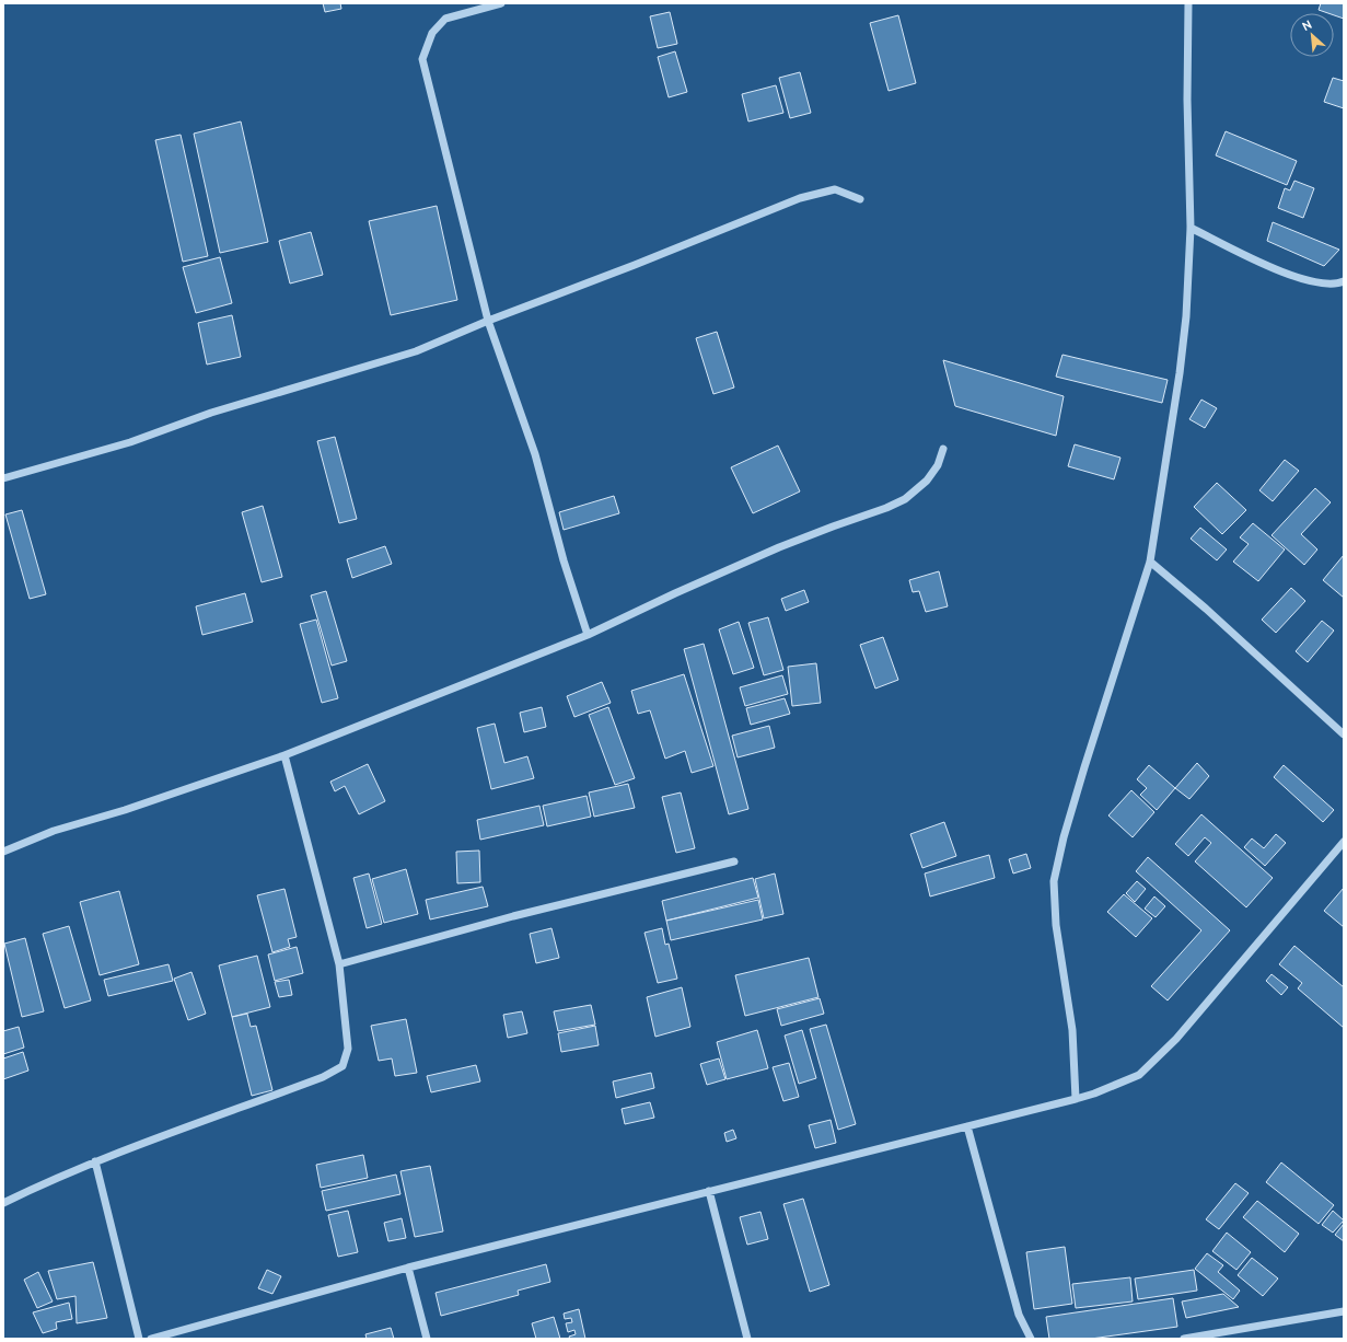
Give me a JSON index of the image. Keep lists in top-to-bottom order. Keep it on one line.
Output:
{"north":"top left"}
